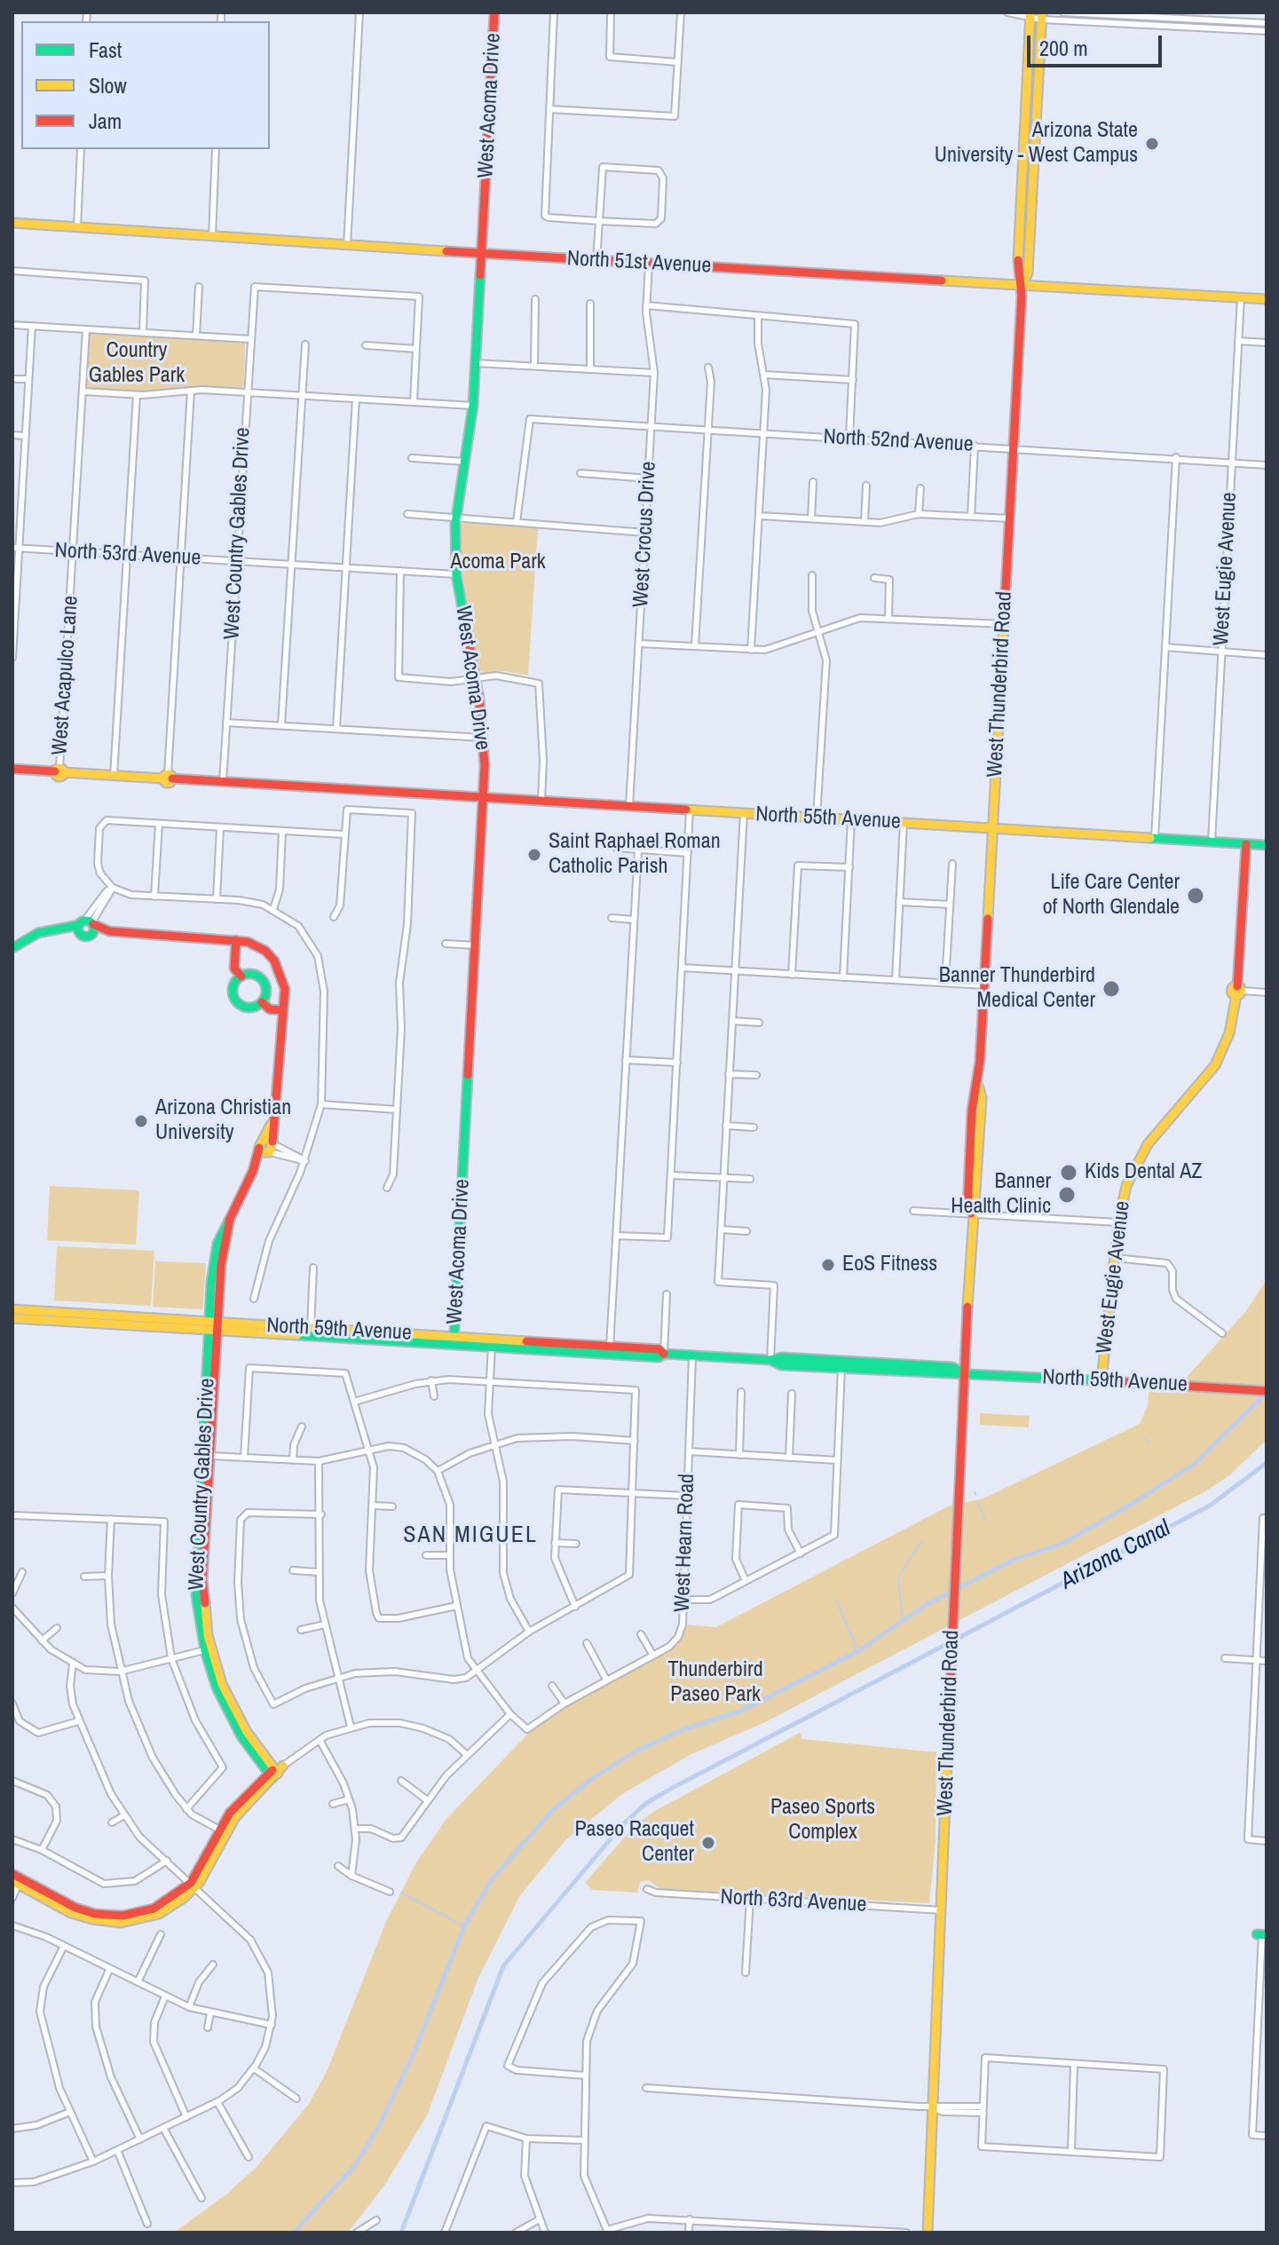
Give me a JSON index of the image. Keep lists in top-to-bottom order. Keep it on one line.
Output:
{"streets":{"main road":["West Acoma Drive","North 51st Avenue","West Country Gables Drive","West Eugie Avenue","West Thunderbird Road","North 55th Avenue","North 59th Avenue"],"street":["North 52nd Avenue","West Crocus Drive","North 53rd Avenue","West Acapulco Lane","West Hearn Road","North 63rd Avenue"]},"crossings":[["West Acoma Drive","North 51st Avenue"],["West Acoma Drive","North 53rd Avenue"],["West Acoma Drive","North 55th Avenue"],["West Acoma Drive","North 59th Avenue"],["North 51st Avenue","West Crocus Drive"],["North 51st Avenue","West Eugie Avenue"],["North 51st Avenue","West Thunderbird Road"],["North 52nd Avenue","West Crocus Drive"],["North 52nd Avenue","West Eugie Avenue"],["North 52nd Avenue","West Thunderbird Road"],["West Country Gables Drive","North 53rd Avenue"],["West Country Gables Drive","North 55th Avenue"],["West Country Gables Drive","North 59th Avenue"],["West Crocus Drive","North 55th Avenue"],["North 53rd Avenue","West Acapulco Lane"],["West Eugie Avenue","North 55th Avenue"],["West Eugie Avenue","North 59th Avenue"],["West Acapulco Lane","North 55th Avenue"],["West Thunderbird Road","North 55th Avenue"],["West Thunderbird Road","North 59th Avenue"],["West Thunderbird Road","North 63rd Avenue"],["North 59th Avenue","West Hearn Road"]],"districts":["SAN MIGUEL"],"water":["Arizona Canal"],"parks":["Country Gables Park","Acoma Park","Thunderbird Paseo Park","Paseo Sports Complex"],"places":["Arizona State University - West Campus","Saint Raphael Roman Catholic Parish","Life Care Center of North Glendale","Banner Thunderbird Medical Center","Arizona Christian University","Kids Dental AZ","Banner Health Clinic","EoS Fitness","Paseo Racquet Center"],"legend":["Fast","Slow","Jam"],"scale_bar":"200 m"}
